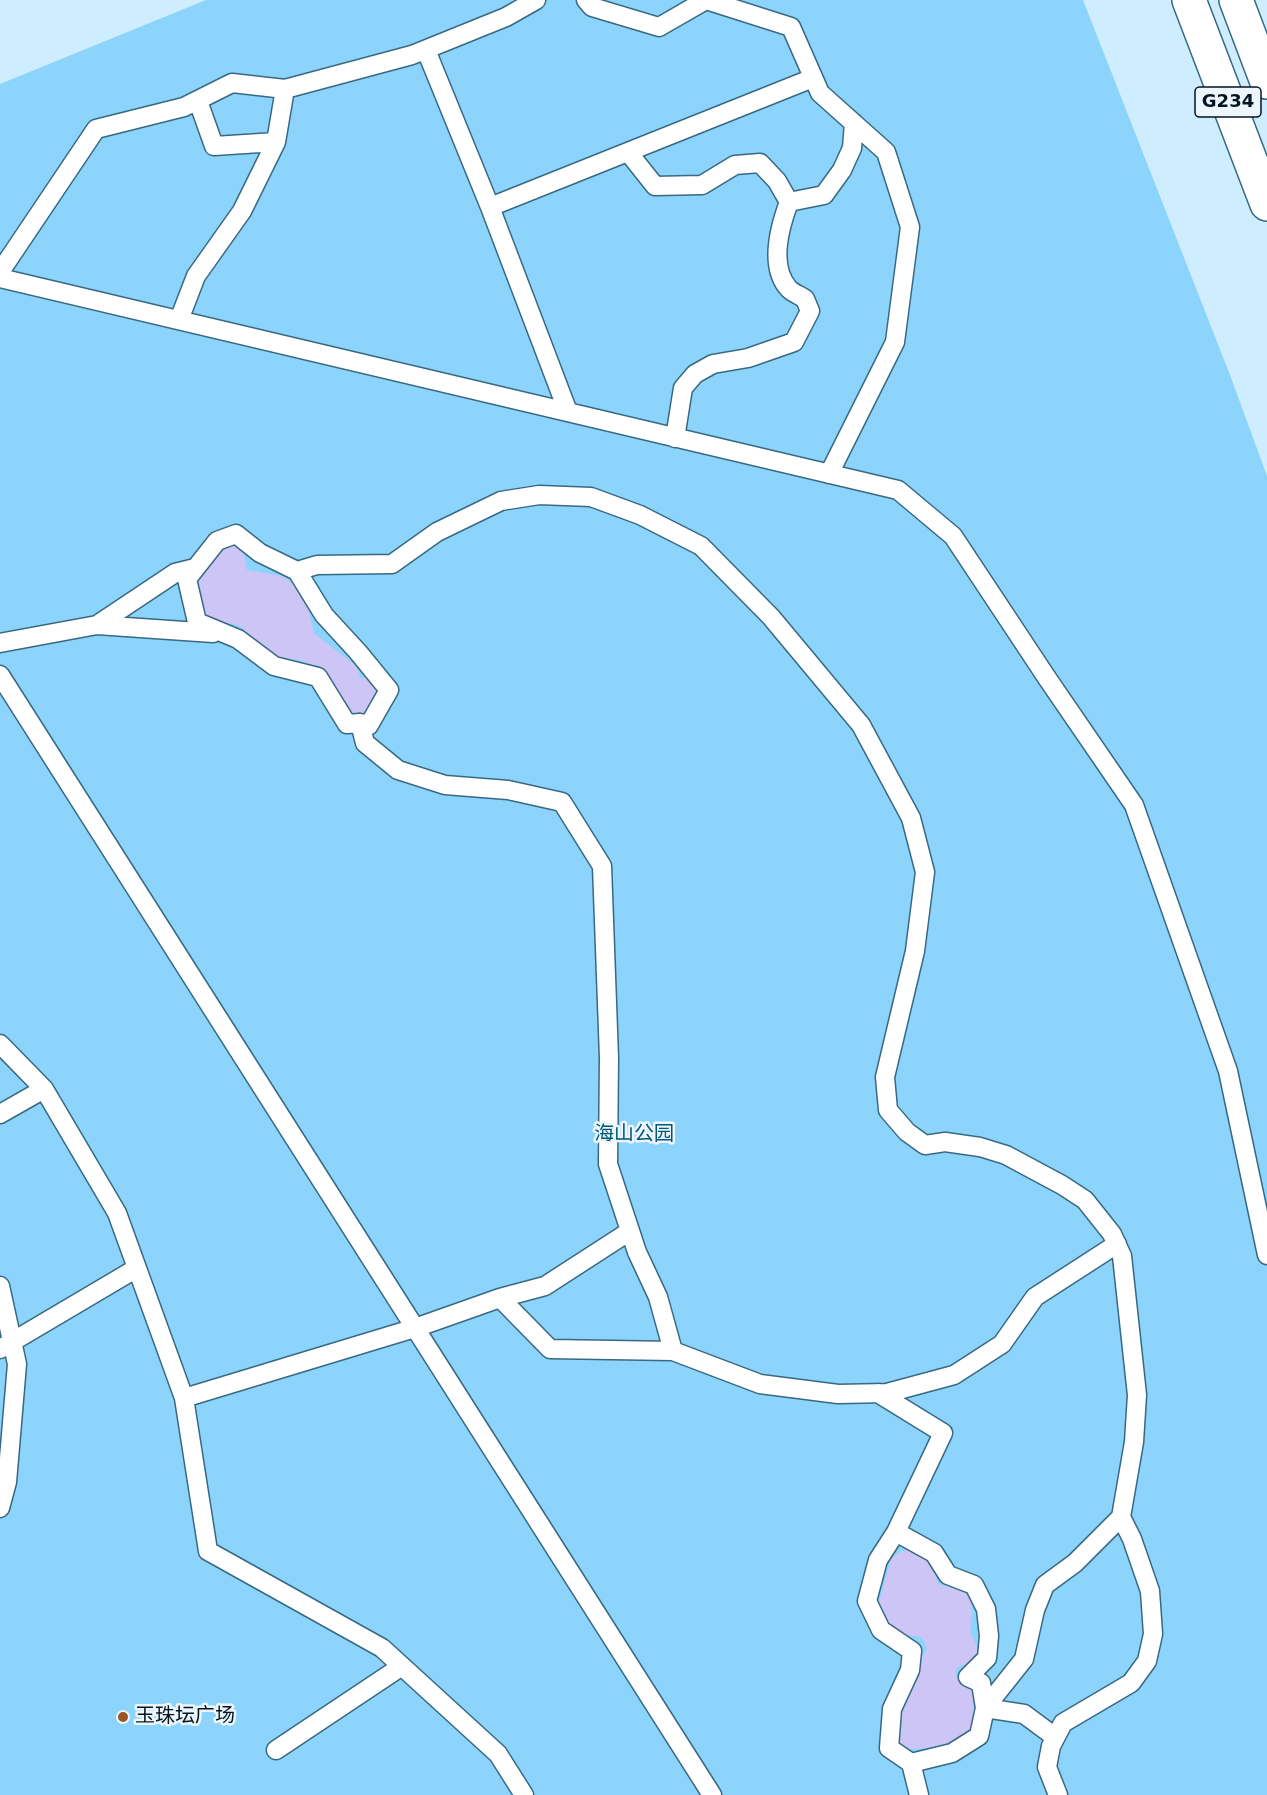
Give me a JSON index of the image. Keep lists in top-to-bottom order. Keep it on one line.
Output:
{"streets":{"highway":["G234"]},"parks":["海山公园"],"places":["玉珠坛广场"]}
